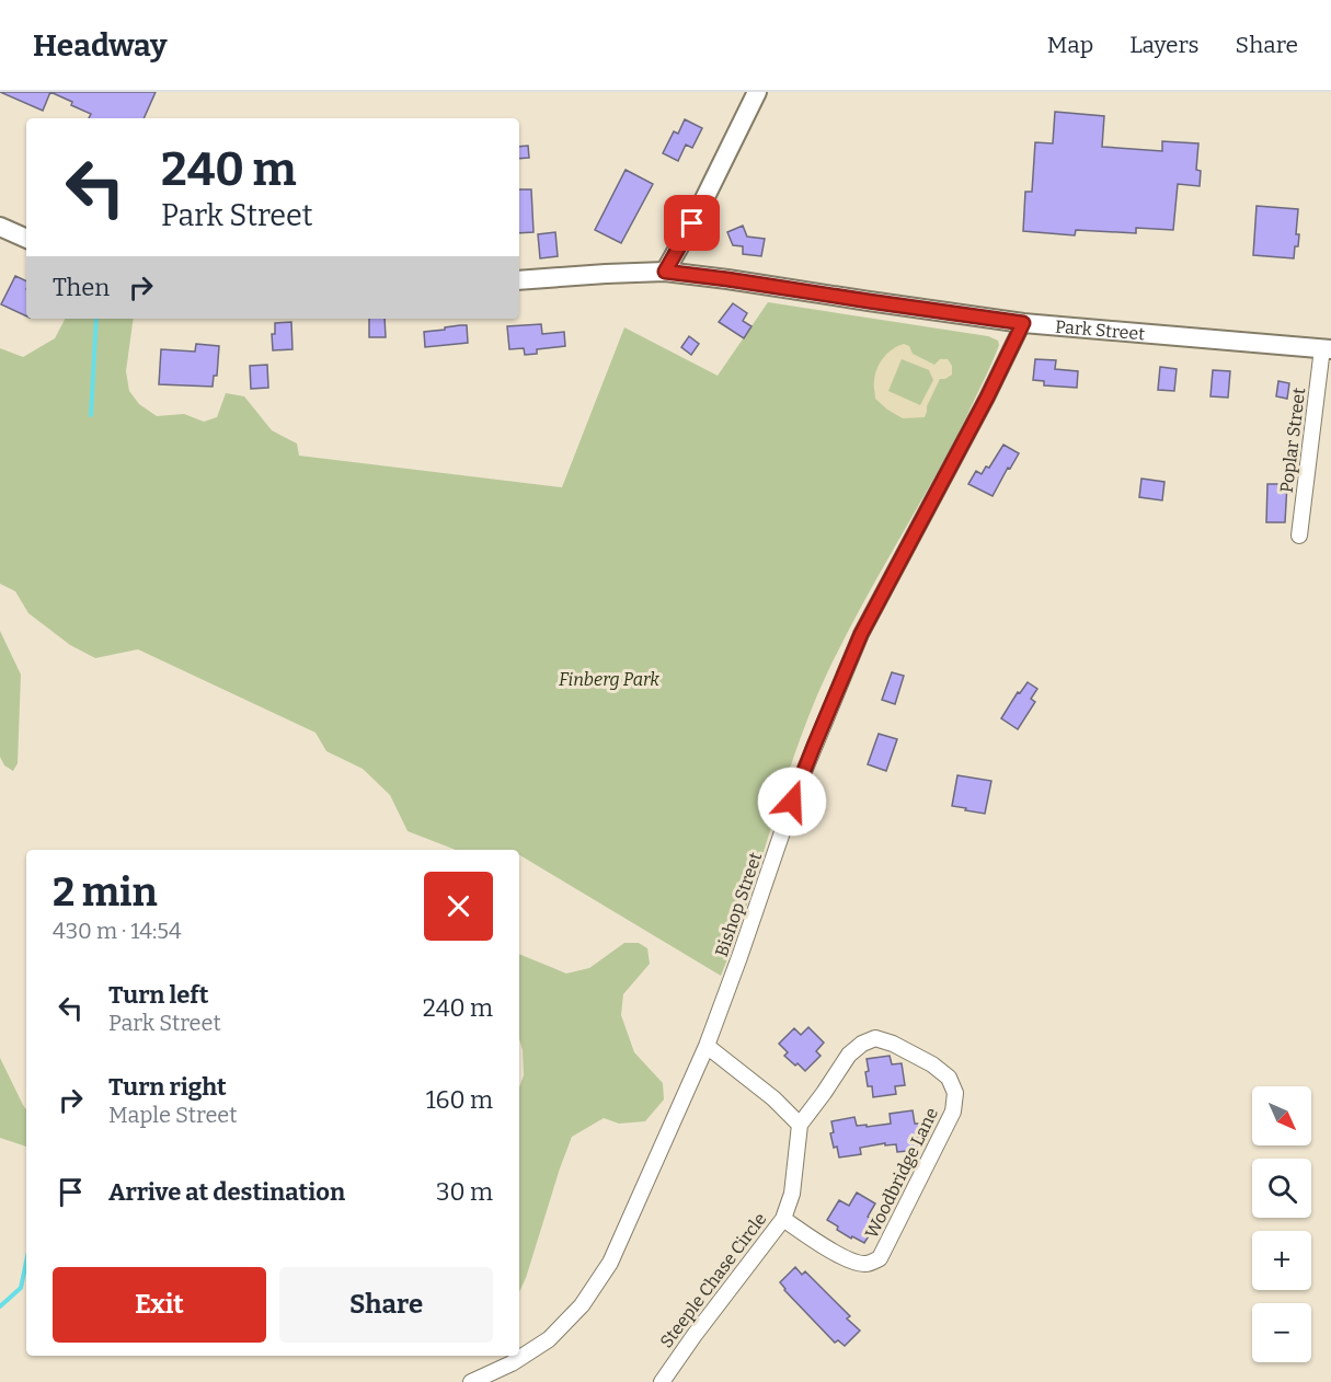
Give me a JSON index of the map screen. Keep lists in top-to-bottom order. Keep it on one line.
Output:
{"streets":{"main road":["Park Street"],"street":["Poplar Street","Bishop Street","Woodbridge Lane","Steeple Chase Circle"]},"crossings":[["Park Street","Poplar Street"],["Park Street","Bishop Street"],["Woodbridge Lane","Steeple Chase Circle"]],"parks":["Finberg Park"],"north":"bottom right","page":{"header":"Headway","nav":["Map","Layers","Share"],"turn":["240 m","Park Street"],"then":"Then","heading":["2 min","430 m · 14:54"],"list":[{"name":"Turn left","note":"Park Street","value":"240 m"},{"name":"Turn right","note":"Maple Street","value":"160 m"},{"name":"Arrive at destination","value":"30 m"}],"map_buttons":["+","−"],"buttons":["Exit","Share"]}}
